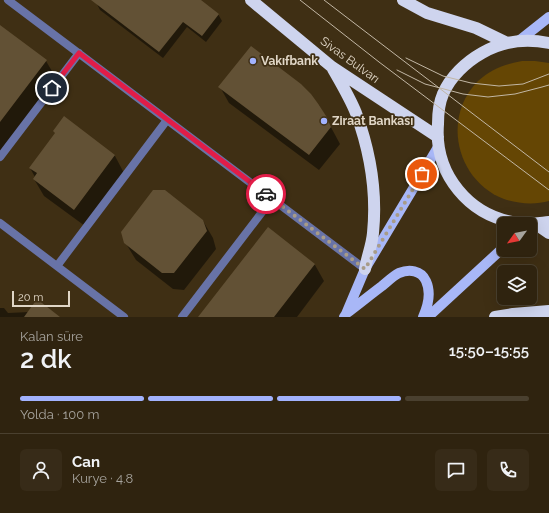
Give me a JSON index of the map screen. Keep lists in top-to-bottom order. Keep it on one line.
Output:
{"streets":{"highway":["Sivas Bulvarı"]},"places":["Vakıfbank","Ziraat Bankası"],"scale_bar":"20 m","north":"bottom left","page":{"scale":"20 m","heading":["2 dk","Kalan süre","15:50–15:55"],"panel":["Can","Kurye · 4.8"],"bar":"Yolda · 100 m"}}
